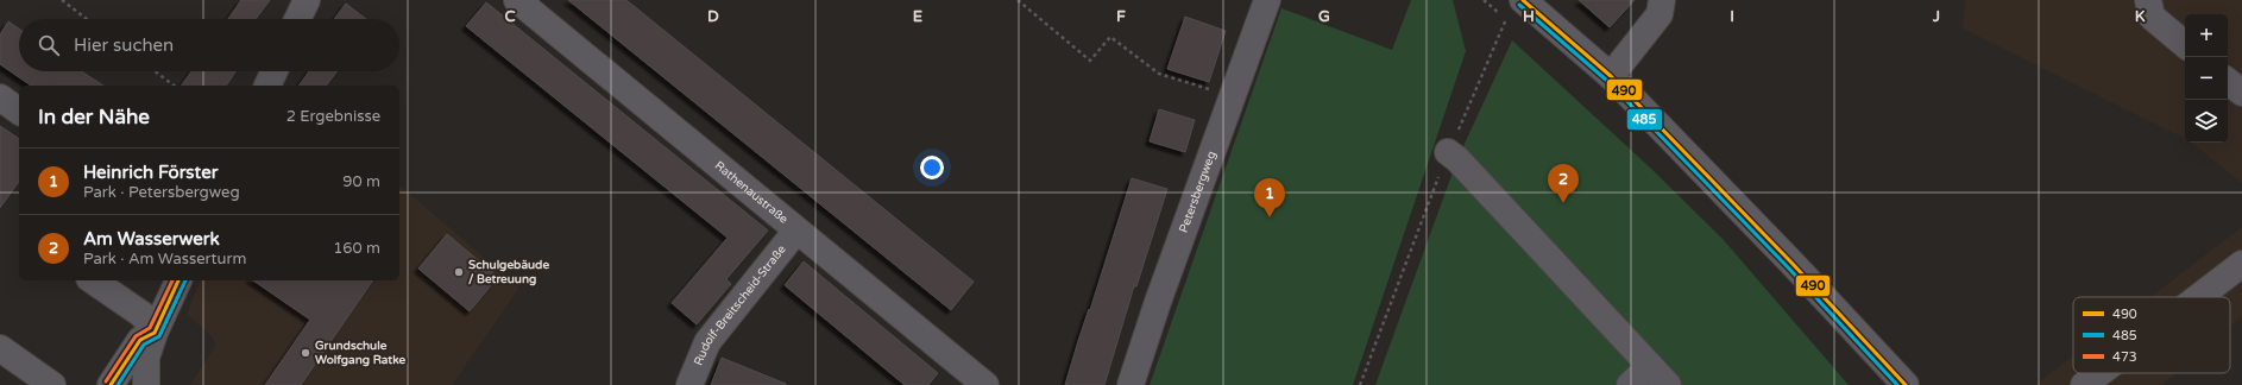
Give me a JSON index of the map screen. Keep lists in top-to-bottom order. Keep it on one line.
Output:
{"streets":{"street":["Rathenaustraße","Petersbergweg","Rudolf-Breitscheid-Straße"]},"crossings":[["Rathenaustraße","Rudolf-Breitscheid-Straße"]],"places":["Schulgebäude / Betreuung","Grundschule Wolfgang Ratke"],"lines":["transit line 490","transit line 485","transit line 473"],"legend":["490","485","473"],"page":{"map_buttons":["+","−"],"search":"Hier suchen","heading":["In der Nähe","2 Ergebnisse"],"list":[{"mark":"1","name":"Heinrich Förster","note":"Park · Petersbergweg","value":"90 m"},{"mark":"2","name":"Am Wasserwerk","note":"Park · Am Wasserturm","value":"160 m"}],"pins":["2","1"]},"grid":{"columns":["C","D","E","F","G","H","I","J","K"]}}
